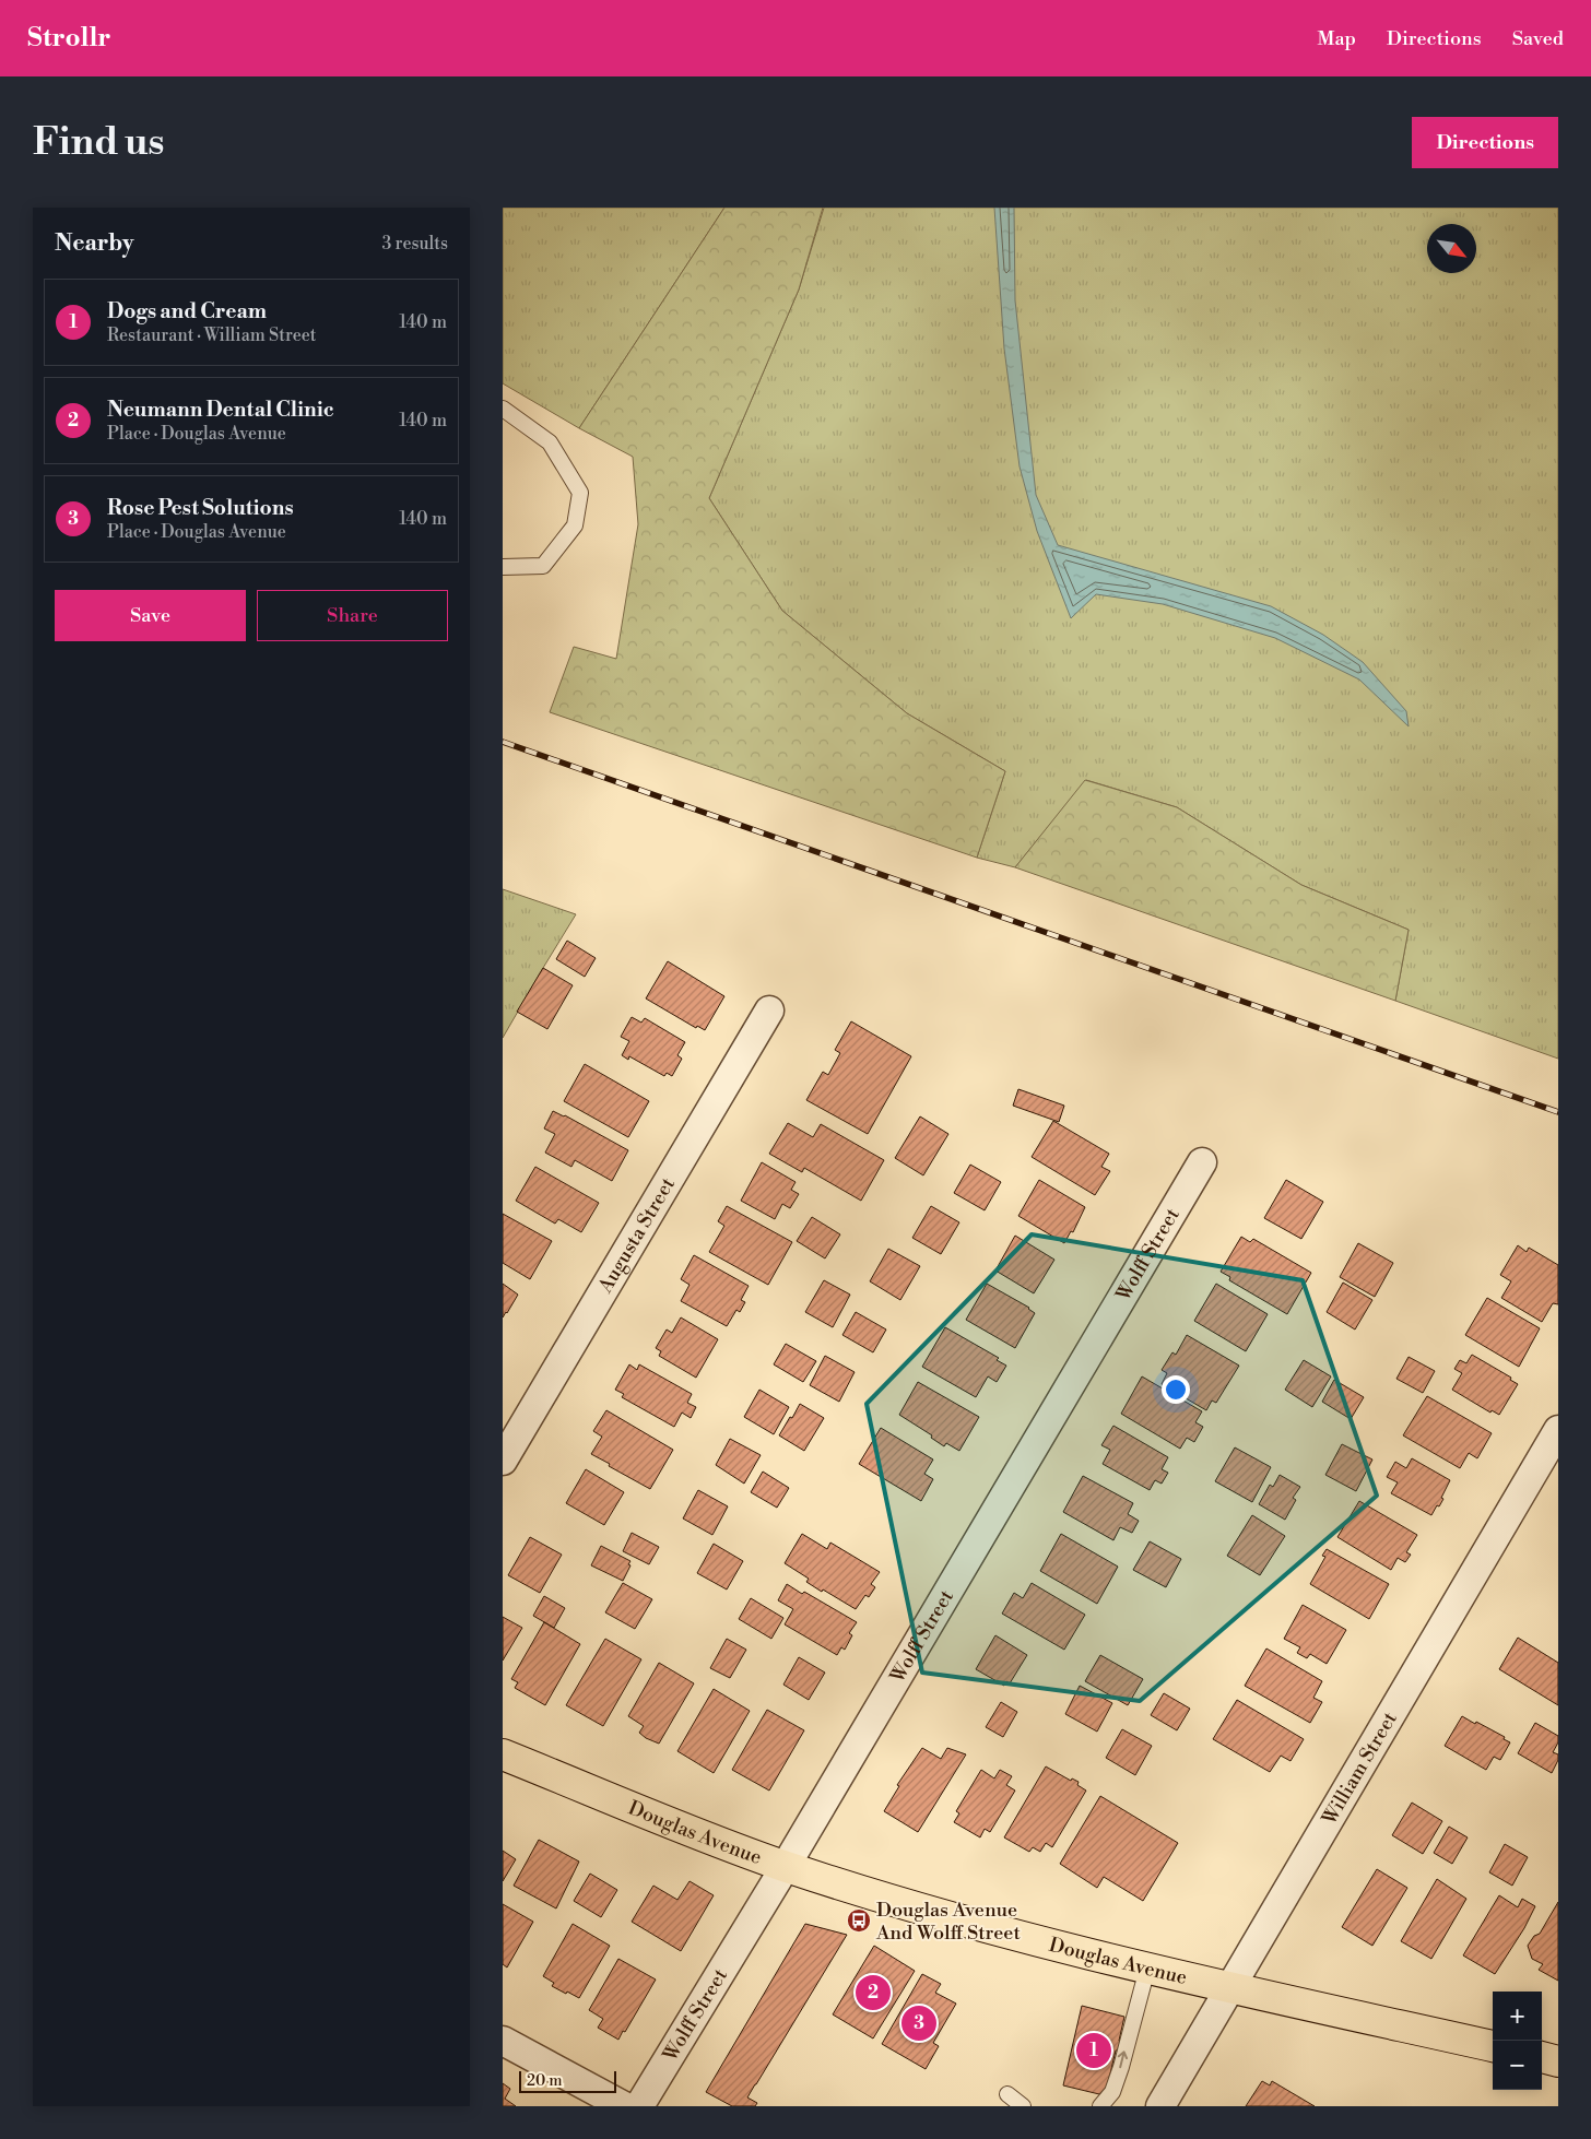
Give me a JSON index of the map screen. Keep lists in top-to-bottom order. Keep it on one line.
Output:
{"streets":{"main road":["Douglas Avenue"],"street":["Augusta Street","Wolff Street","William Street"]},"crossings":[["Wolff Street","Douglas Avenue"],["William Street","Douglas Avenue"]],"places":{"bus stop":["Douglas Avenue And Wolff Street"]},"scale_bar":"20 m","north":"bottom right","page":{"header":"Strollr","nav":["Map","Directions","Saved"],"buttons":["Directions",["Save","Share"]],"title":"Find us","heading":["Nearby","3 results"],"list":[{"mark":"1","name":"Dogs and Cream","note":"Restaurant · William Street","value":"140 m"},{"mark":"2","name":"Neumann Dental Clinic","note":"Place · Douglas Avenue","value":"140 m"},{"mark":"3","name":"Rose Pest Solutions","note":"Place · Douglas Avenue","value":"140 m"}],"pins":["2","3","1"],"map_buttons":["+","−"],"scale":"20 m"}}
